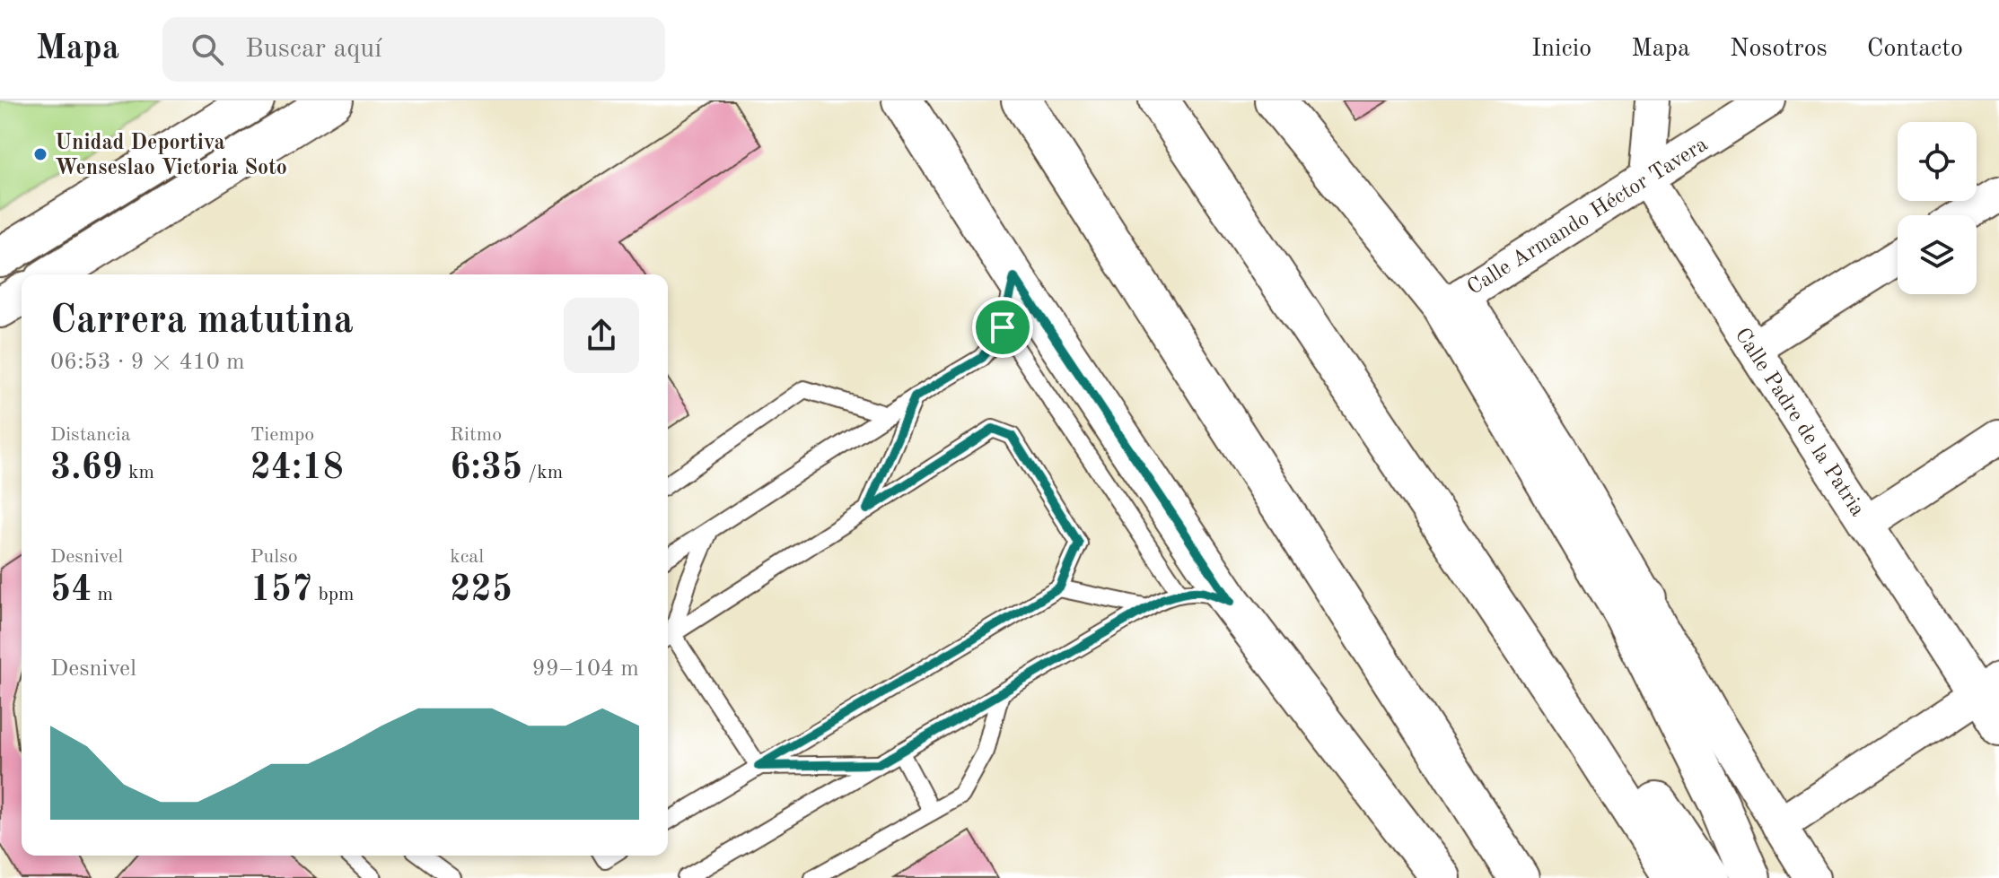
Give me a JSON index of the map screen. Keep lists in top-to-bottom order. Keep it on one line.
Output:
{"streets":{"street":["Calle Armando Héctor Tavera","Calle Padre de la Patria"]},"crossings":[["Calle Armando Héctor Tavera","Calle Padre de la Patria"]],"places":["Unidad Deportiva Wenseslao Victoria Soto"],"page":{"header":"Mapa","search":"Buscar aquí","nav":["Inicio","Mapa","Nosotros","Contacto"],"heading":["Carrera matutina","06:53 · 9 × 410 m"],"stats":[["Distancia","3.69 km"],["Tiempo","24:18"],["Ritmo","6:35 /km"],["Desnivel","54 m"],["Pulso","157 bpm"],["kcal","225"]],"chart":["Desnivel","99–104 m"]}}
